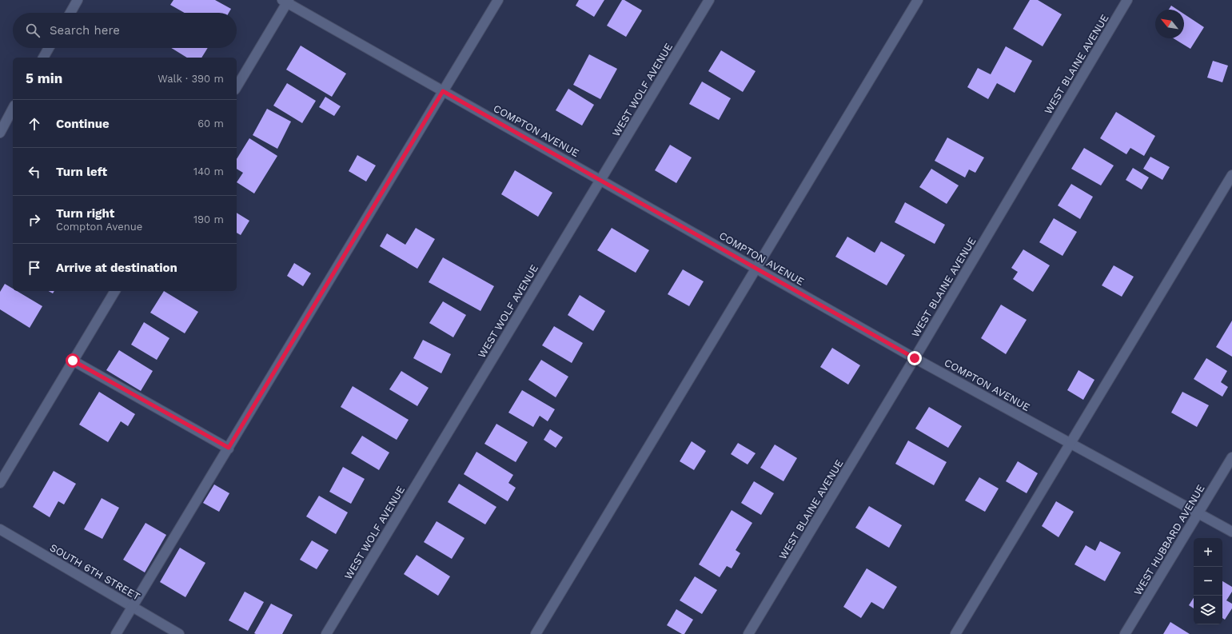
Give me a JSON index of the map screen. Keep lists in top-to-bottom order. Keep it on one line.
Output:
{"streets":{"street":["WEST BLAINE AVENUE","WEST WOLF AVENUE","COMPTON AVENUE","WEST HUBBARD AVENUE","SOUTH 6TH STREET"]},"crossings":[["WEST BLAINE AVENUE","COMPTON AVENUE"],["WEST WOLF AVENUE","COMPTON AVENUE"],["COMPTON AVENUE","WEST HUBBARD AVENUE"]],"north":"top left","page":{"search":"Search here","heading":["5 min","Walk · 390 m"],"list":[["Continue","60 m"],["Turn left","140 m"],["Turn right","Compton Avenue","190 m"],"Arrive at destination"],"map_buttons":["+","−"]}}
